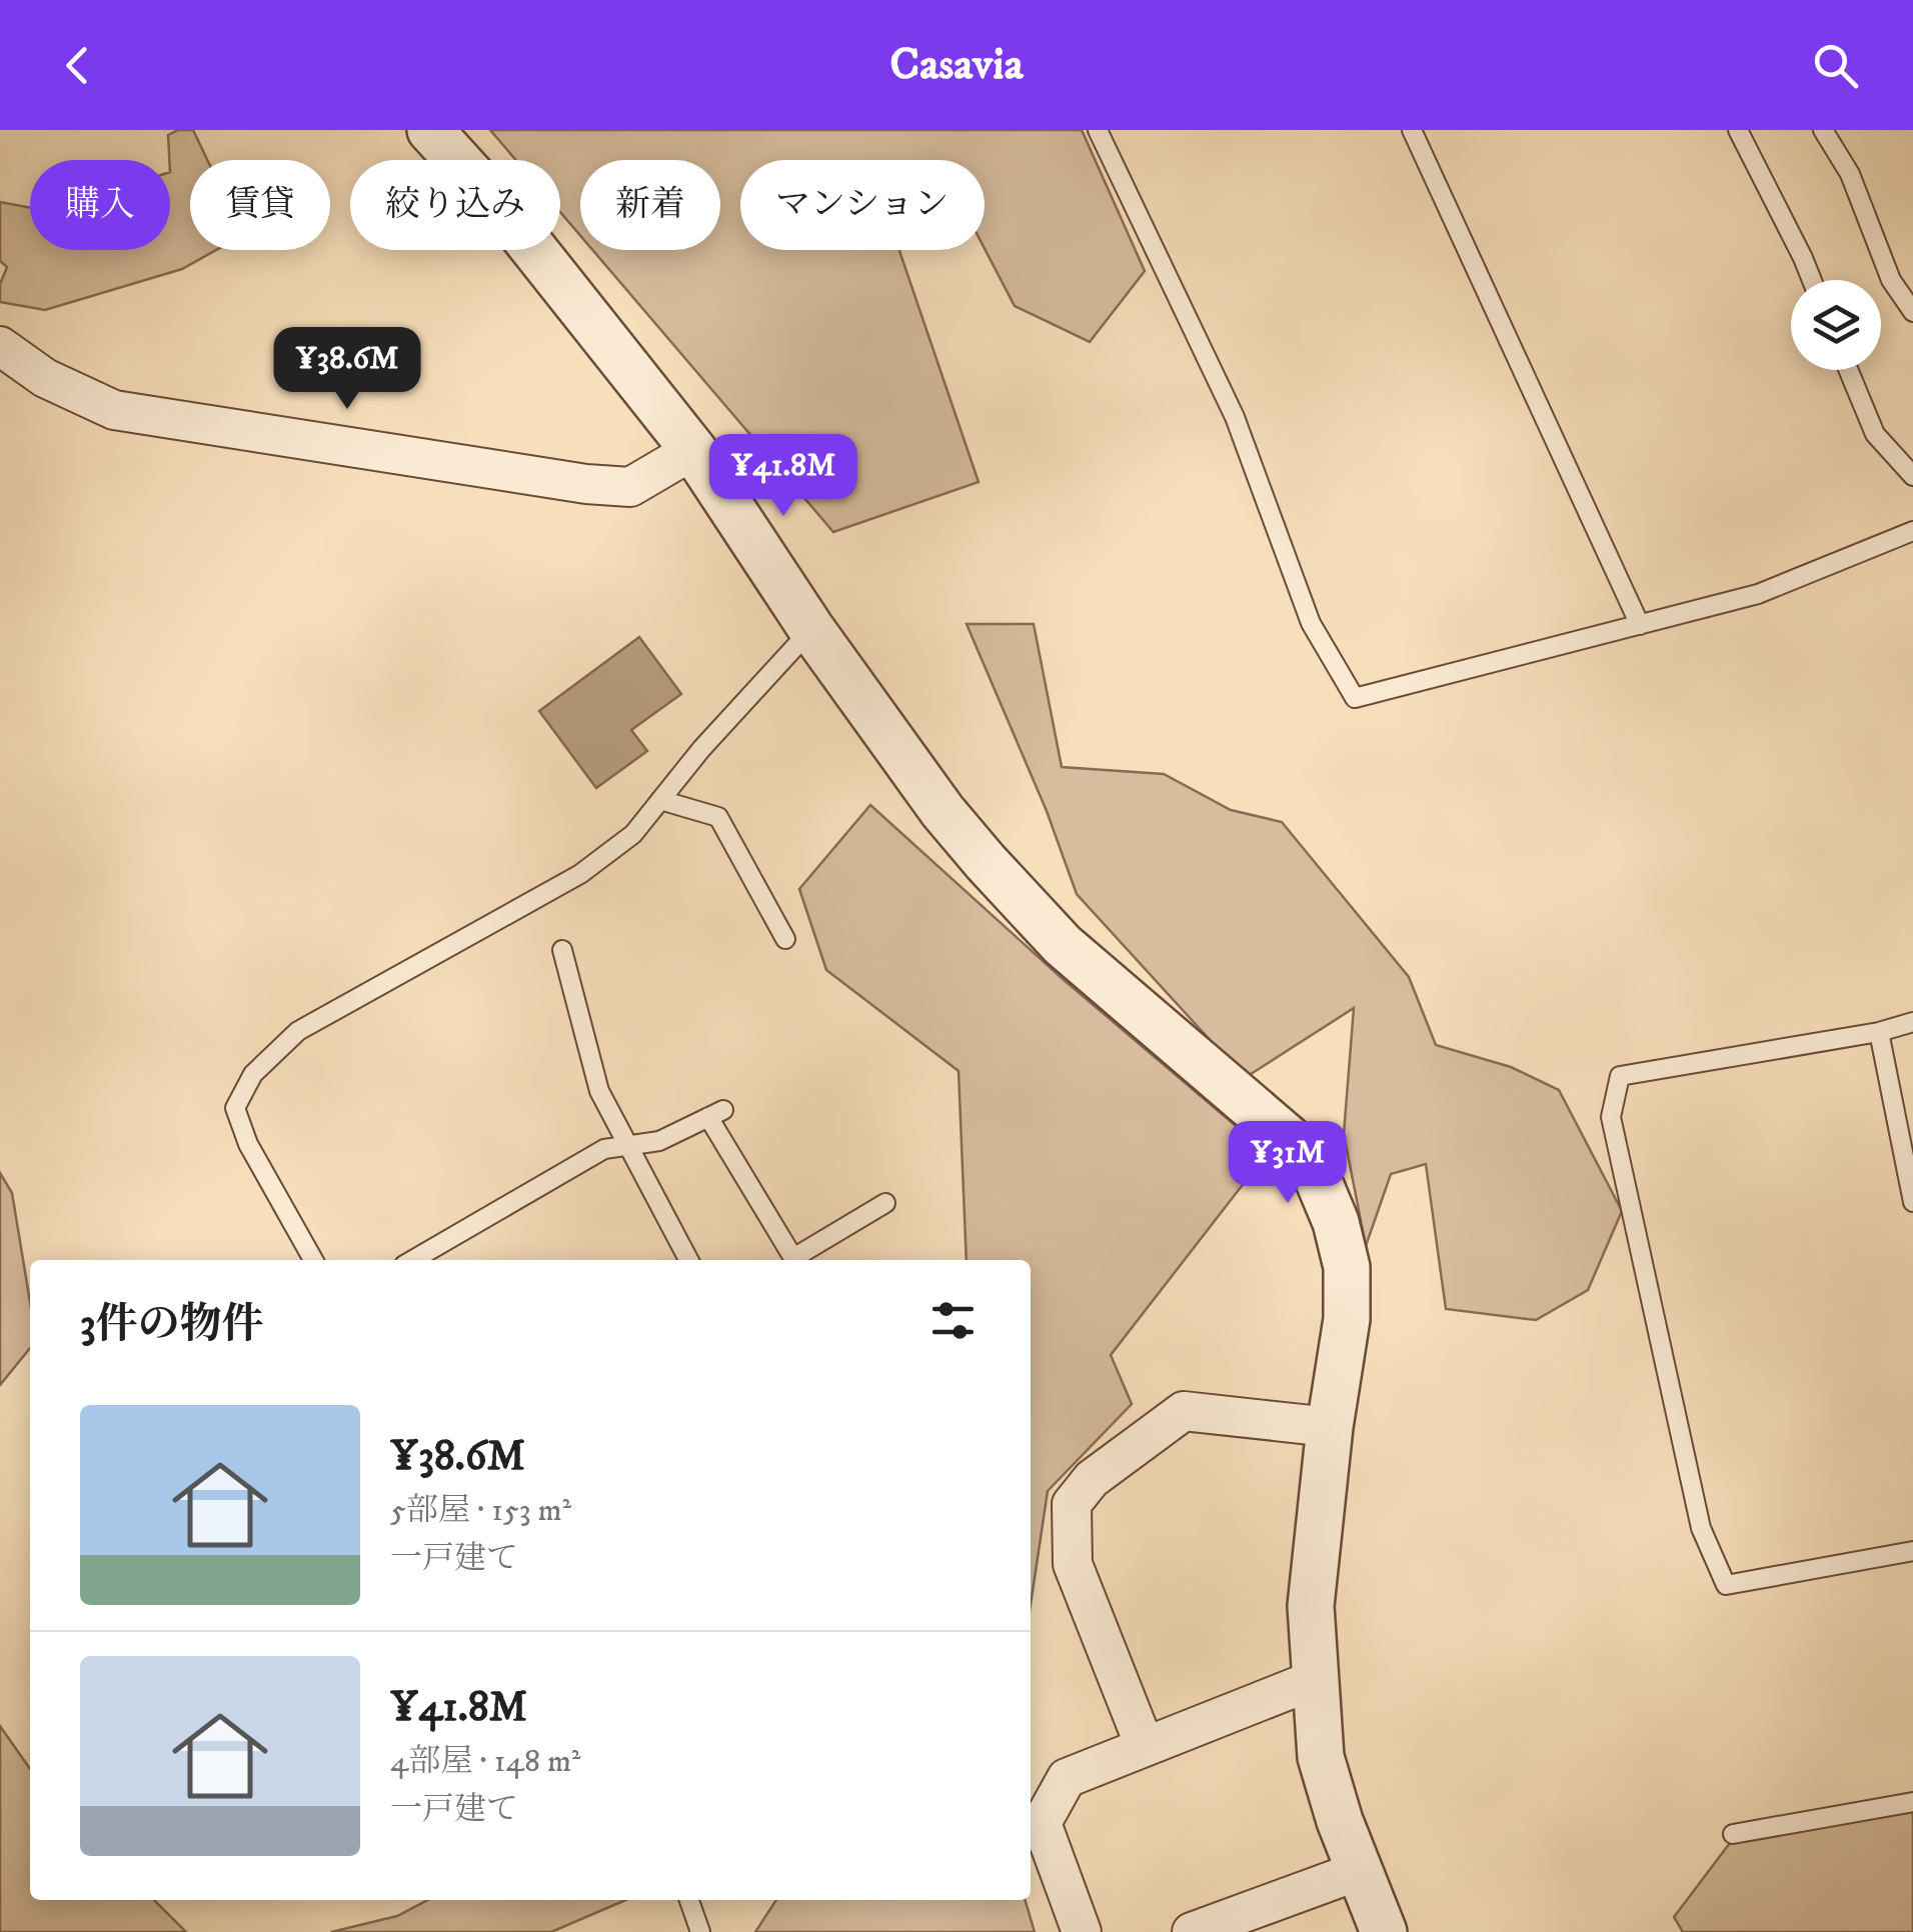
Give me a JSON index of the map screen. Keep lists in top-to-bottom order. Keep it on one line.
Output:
{"page":{"header":"Casavia","chip":["購入","賃貸","絞り込み","新着","マンション"],"price":["¥38.6M","¥41.8M","¥31M"],"heading":"3件の物件","list":[{"name":"¥38.6M","note":"5部屋 · 153 m² · 一戸建て"},{"name":"¥41.8M","note":"4部屋 · 148 m² · 一戸建て"}]}}
